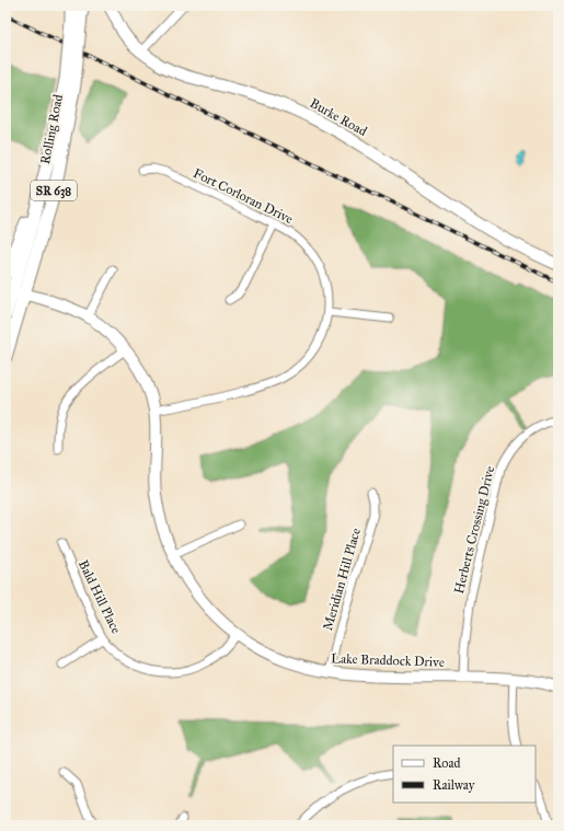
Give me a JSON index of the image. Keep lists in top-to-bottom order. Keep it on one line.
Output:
{"streets":{"main road":["Rolling Road","SR 638"],"street":["Burke Road","Fort Corloran Drive","Herberts Crossing Drive","Meridian Hill Place","Bald Hill Place","Lake Braddock Drive"]},"crossings":[["Rolling Road","Lake Braddock Drive"],["Fort Corloran Drive","Lake Braddock Drive"],["Herberts Crossing Drive","Lake Braddock Drive"],["Meridian Hill Place","Lake Braddock Drive"],["Bald Hill Place","Lake Braddock Drive"]],"legend":["Road","Railway"]}
